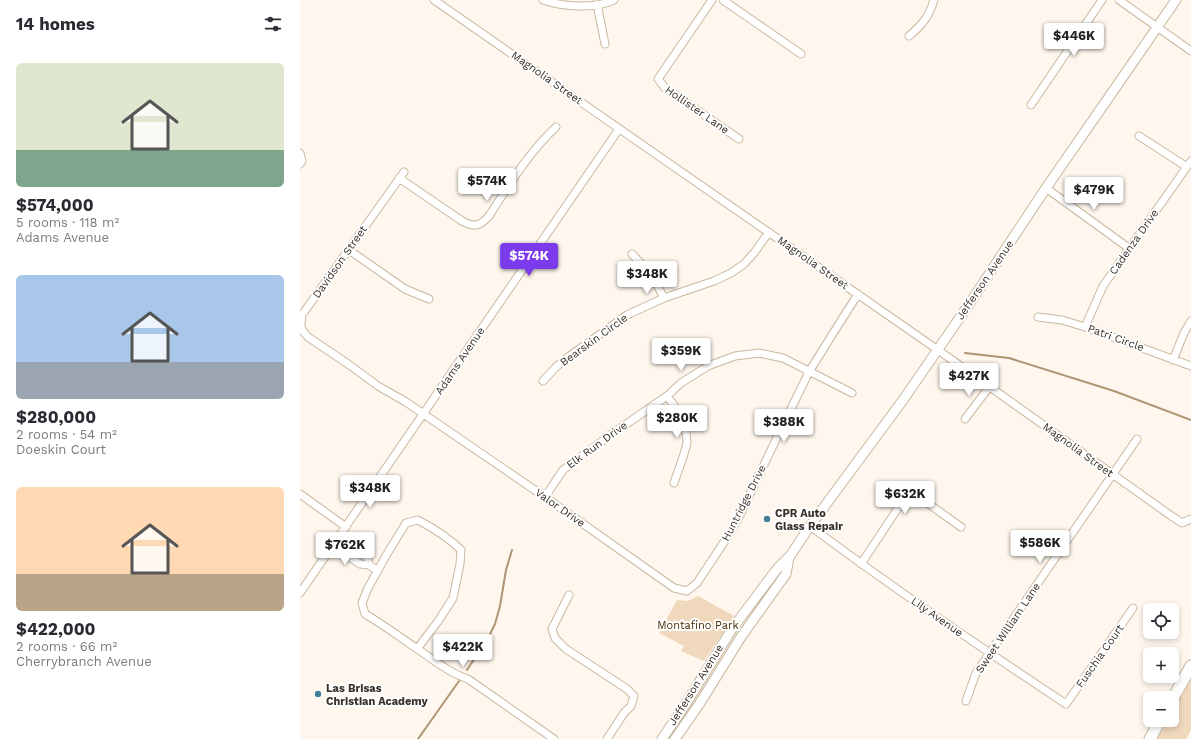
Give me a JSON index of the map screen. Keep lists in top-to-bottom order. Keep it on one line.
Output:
{"streets":{"main road":["Jefferson Avenue"],"street":["Magnolia Street","Hollister Lane","Cadenza Drive","Davidson Street","Patri Circle","Bearskin Circle","Adams Avenue","Elk Run Drive","Huntridge Drive","Valor Drive","Lily Avenue","Sweet William Lane","Fuschia Court"]},"crossings":[["Magnolia Street","Jefferson Avenue"],["Magnolia Street","Bearskin Circle"],["Magnolia Street","Adams Avenue"],["Magnolia Street","Huntridge Drive"],["Magnolia Street","Sweet William Lane"],["Cadenza Drive","Patri Circle"],["Davidson Street","Adams Avenue"],["Davidson Street","Valor Drive"],["Jefferson Avenue","Lily Avenue"],["Adams Avenue","Valor Drive"],["Elk Run Drive","Huntridge Drive"],["Elk Run Drive","Valor Drive"],["Huntridge Drive","Valor Drive"],["Lily Avenue","Sweet William Lane"],["Lily Avenue","Fuschia Court"]],"parks":["Montafino Park"],"places":["CPR Auto Glass Repair","Las Brisas Christian Academy"],"page":{"heading":"14 homes","price":["$446K","$574K","$479K","$574K","$348K","$359K","$427K","$280K","$388K","$348K","$632K","$586K","$762K","$422K"],"list":[{"name":"$574,000","note":"5 rooms · 118 m² · Adams Avenue"},{"name":"$280,000","note":"2 rooms · 54 m² · Doeskin Court"},{"name":"$422,000","note":"2 rooms · 66 m² · Cherrybranch Avenue"}],"map_buttons":["+","−"]}}
